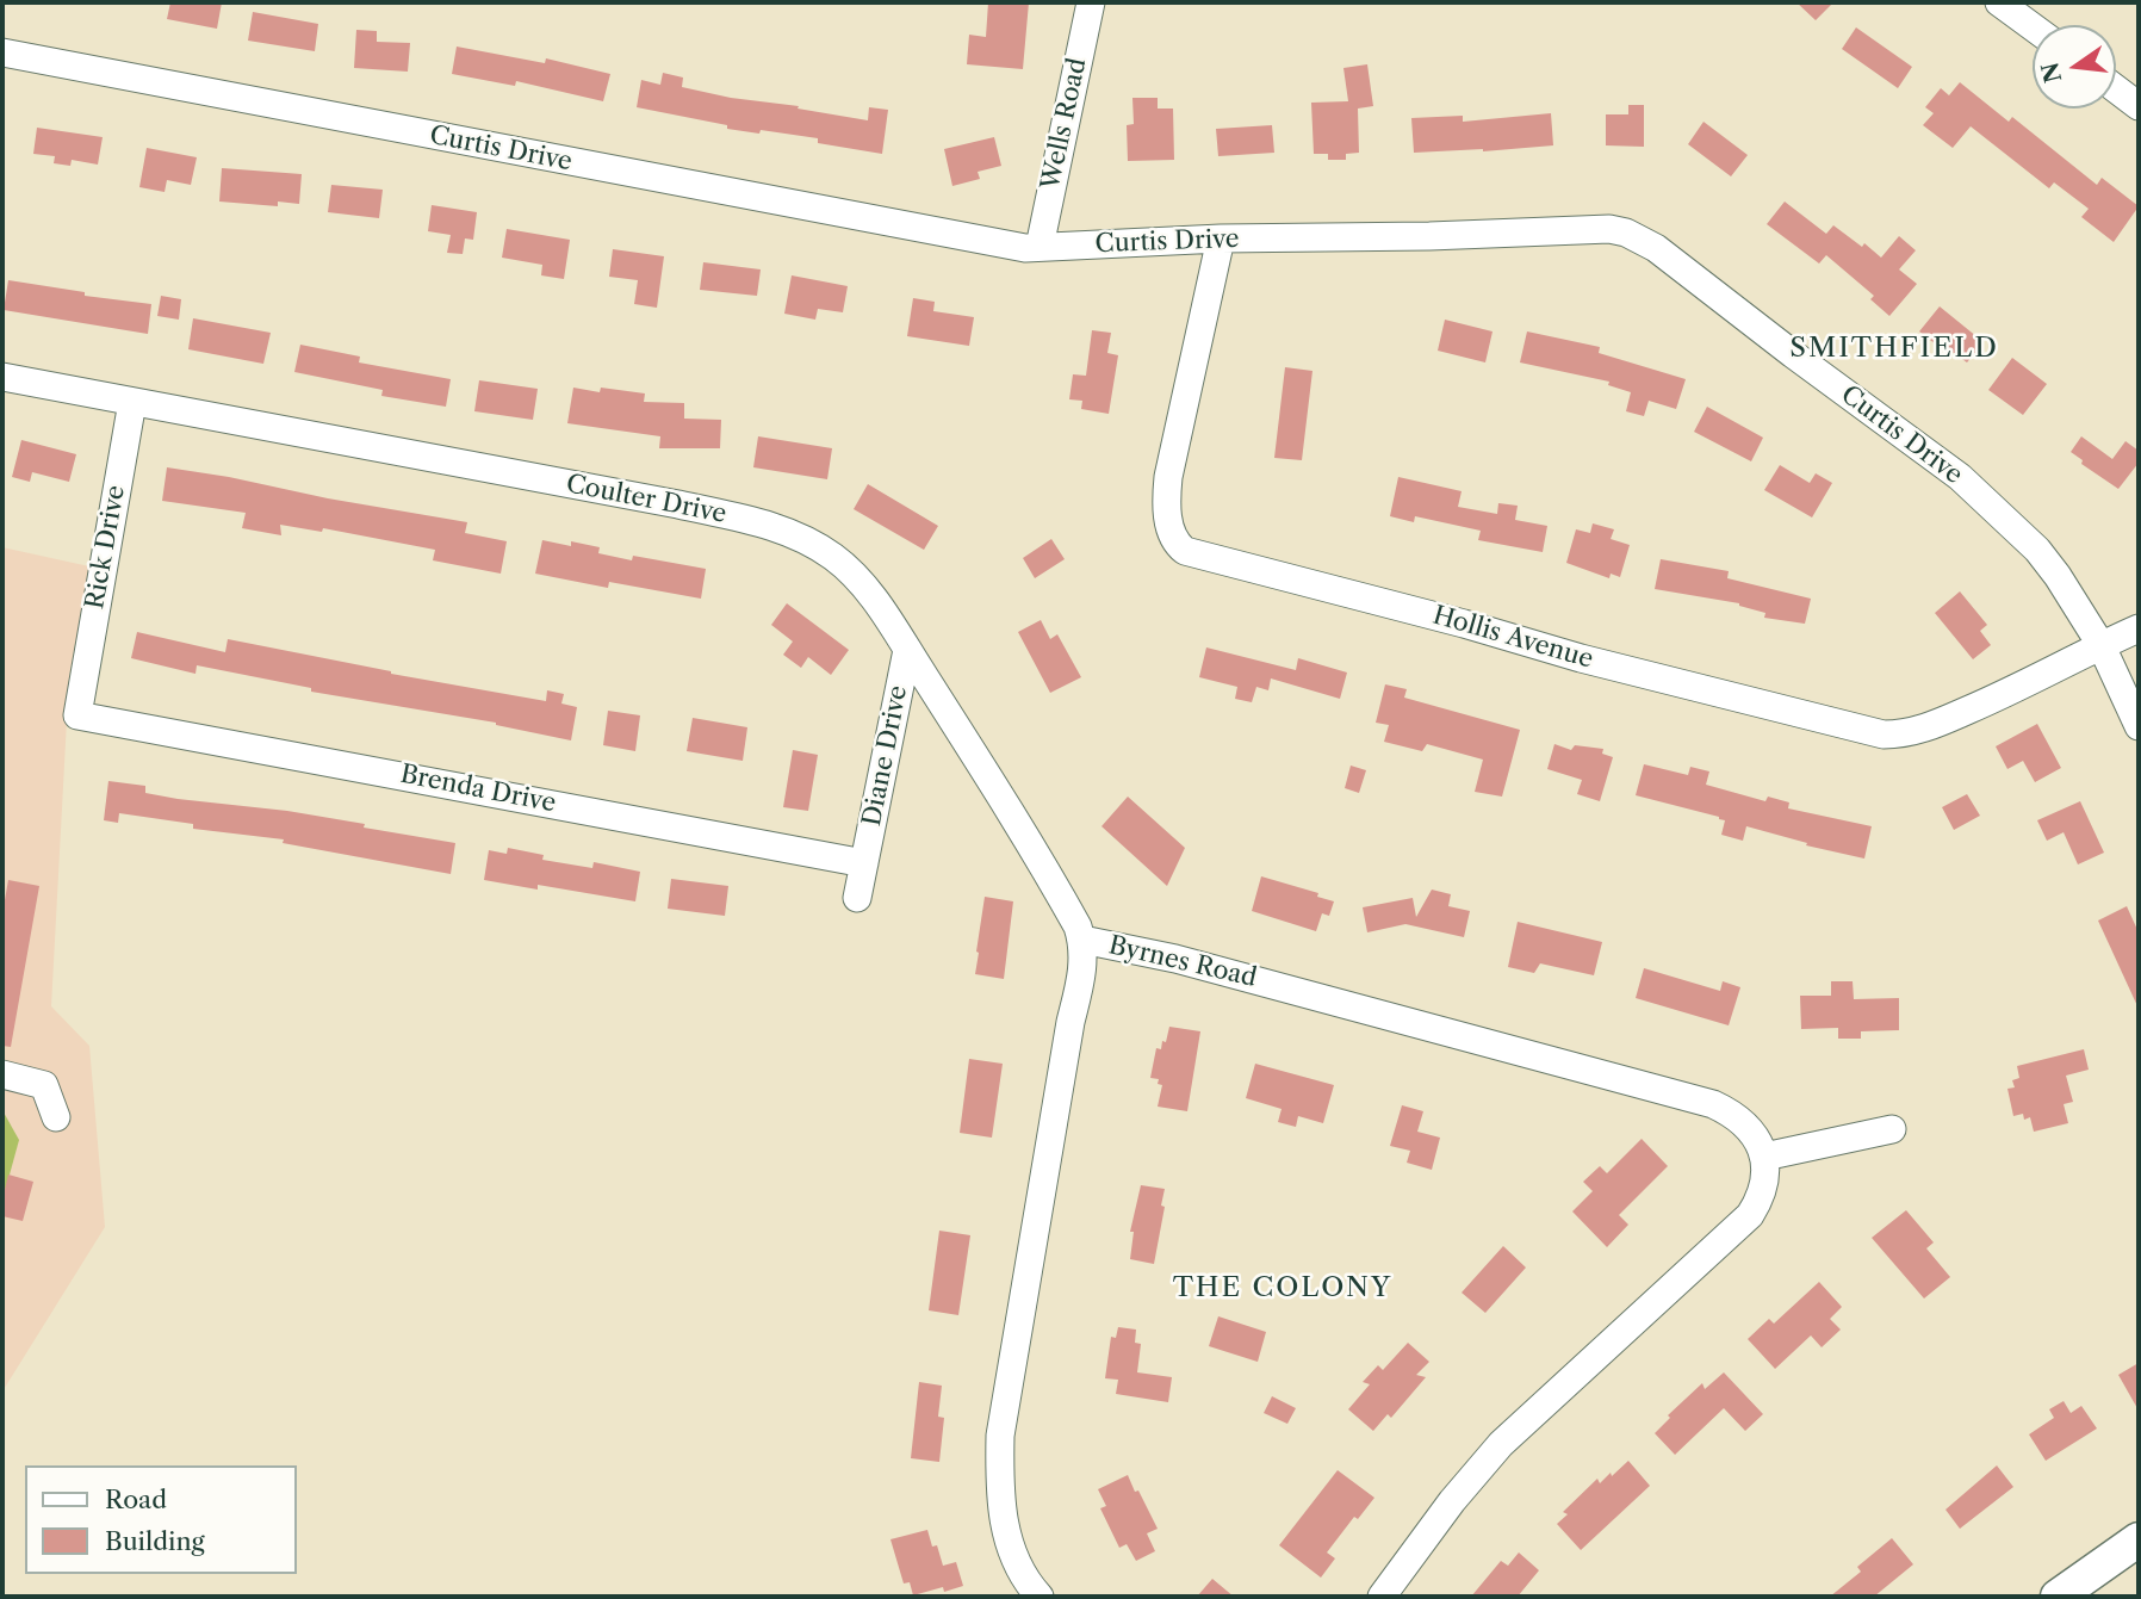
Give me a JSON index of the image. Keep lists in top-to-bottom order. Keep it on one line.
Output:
{"streets":{"street":["Wells Road","Curtis Drive","Coulter Drive","Rick Drive","Hollis Avenue","Diane Drive","Brenda Drive","Byrnes Road"]},"crossings":[["Wells Road","Curtis Drive"],["Curtis Drive","Hollis Avenue"],["Coulter Drive","Rick Drive"],["Coulter Drive","Diane Drive"],["Coulter Drive","Byrnes Road"],["Rick Drive","Brenda Drive"],["Diane Drive","Brenda Drive"]],"districts":["SMITHFIELD","THE COLONY"],"legend":["Road","Building"],"north":"left"}
